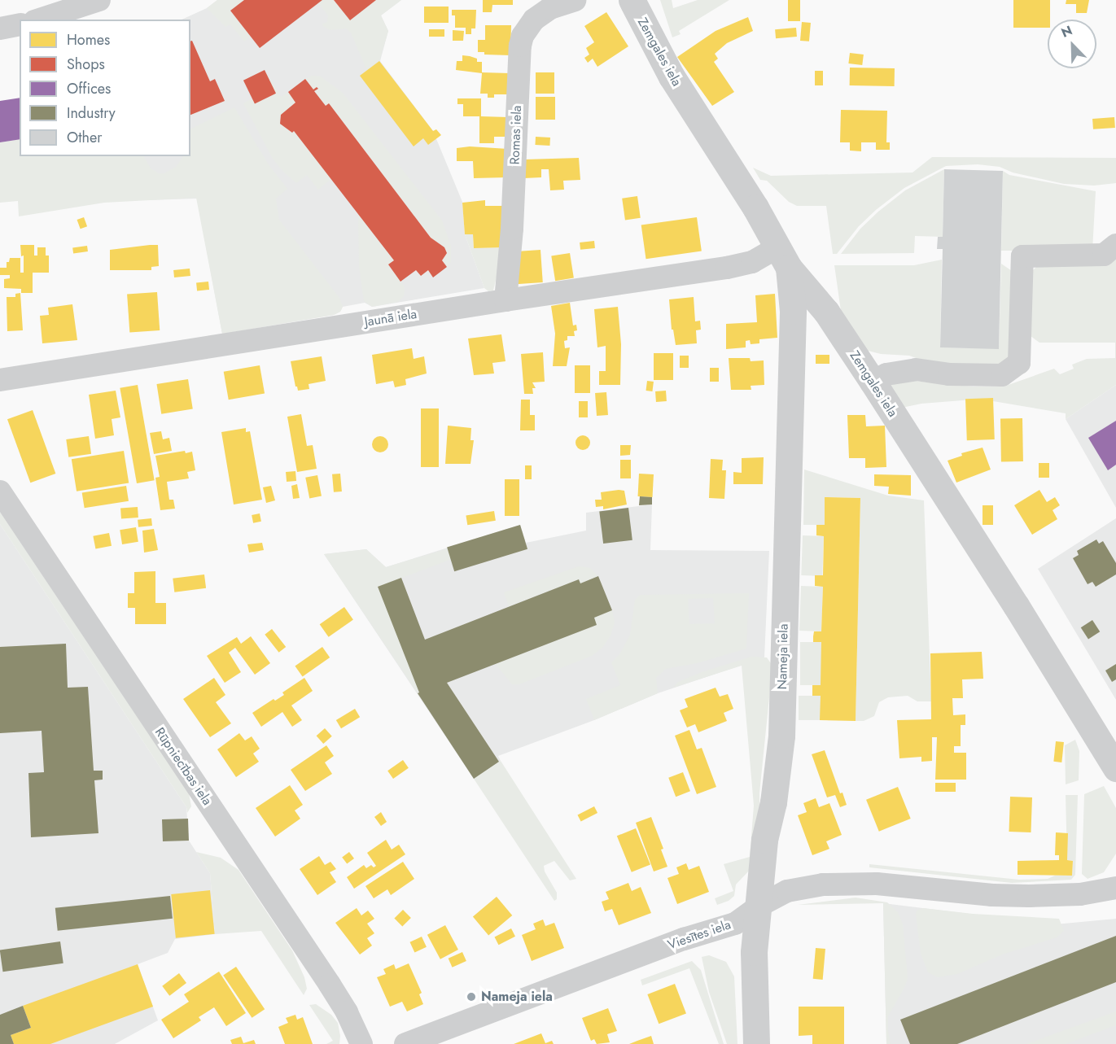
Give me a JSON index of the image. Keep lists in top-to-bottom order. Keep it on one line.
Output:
{"streets":{"street":["Zemgales iela","Romas iela","Jaunā iela","Nameja iela","Rūpniecības iela","Viesītes iela"]},"crossings":[["Zemgales iela","Jaunā iela"],["Zemgales iela","Nameja iela"],["Romas iela","Jaunā iela"],["Jaunā iela","Nameja iela"],["Nameja iela","Viesītes iela"]],"places":["Nameja iela"],"legend":["Homes","Shops","Offices","Industry","Other"],"north":"top left"}
